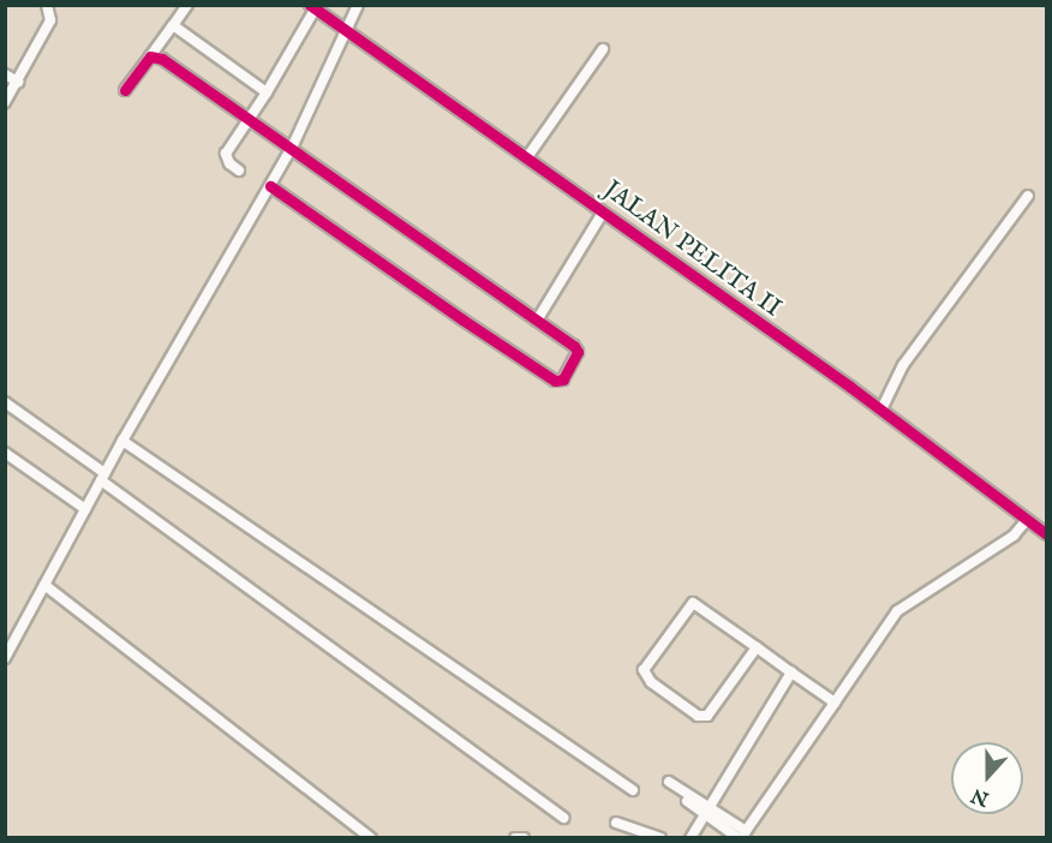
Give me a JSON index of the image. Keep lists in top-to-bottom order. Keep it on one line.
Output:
{"streets":{"street":["JALAN PELITA II"]},"north":"bottom"}
